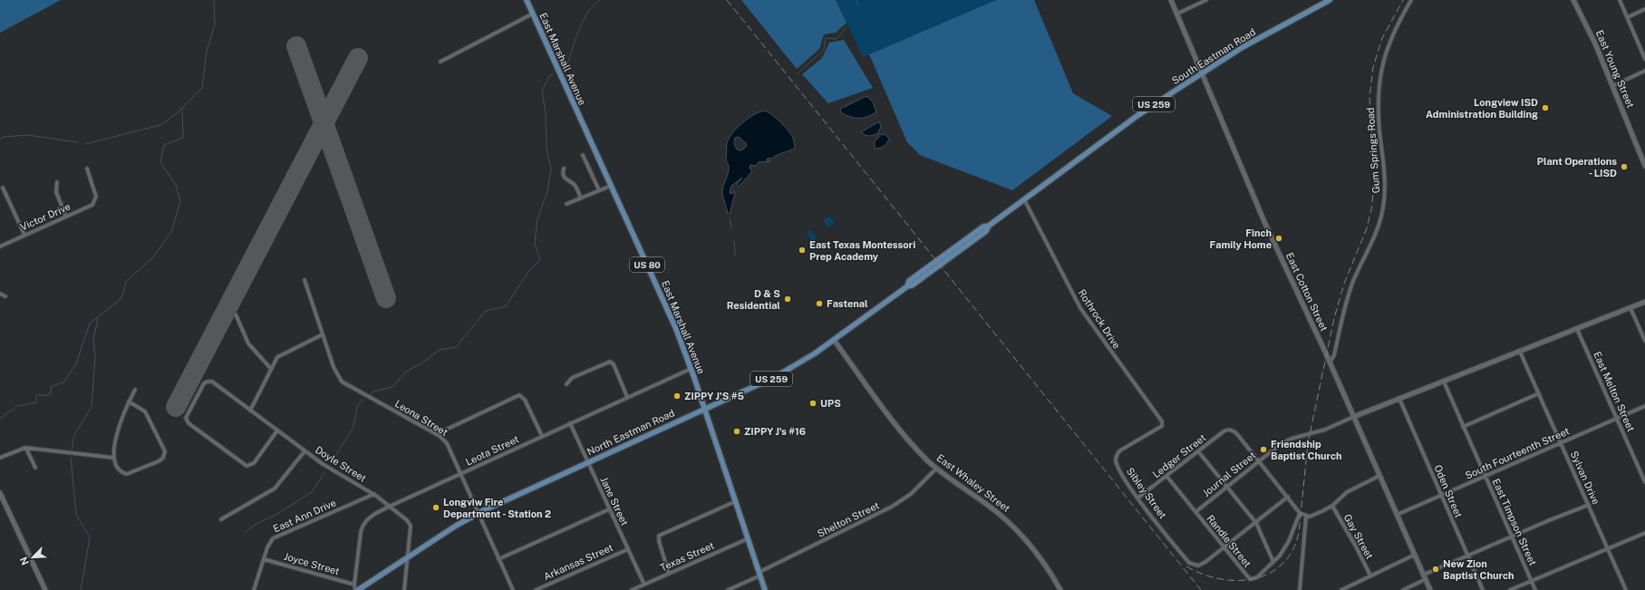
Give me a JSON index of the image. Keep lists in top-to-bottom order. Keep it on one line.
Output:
{"streets":{"main road":["South Eastman Road","East Marshall Avenue","US 259","US 80","North Eastman Road"],"street":["East Young Street","Gum Springs Road","Victor Drive","East Cotton Street","Rothrock Drive","East Melton Street","Leona Street","Leota Street","South Fourteenth Street","Ledger Street","Doyle Street","Journal Street","Sylvan Drive","East Whaley Street","Oden Street","Sibley Street","Jane Street","East Ann Drive","Shelton Street","East Timpson Street","Gay Street","Randle Street","Texas Street","Arkansas Street","Joyce Street"]},"crossings":[["South Eastman Road","East Cotton Street"],["South Eastman Road","Rothrock Drive"],["South Eastman Road","North Eastman Road"],["East Marshall Avenue","North Eastman Road"],["East Marshall Avenue","Leota Street"],["East Marshall Avenue","Shelton Street"],["East Marshall Avenue","Texas Street"],["Gum Springs Road","East Cotton Street"],["East Cotton Street","South Fourteenth Street"],["East Cotton Street","Journal Street"],["Rothrock Drive","Sibley Street"],["East Melton Street","South Fourteenth Street"],["Leona Street","North Eastman Road"],["Leona Street","Leota Street"],["North Eastman Road","Leota Street"],["North Eastman Road","Doyle Street"],["North Eastman Road","East Whaley Street"],["North Eastman Road","Jane Street"],["Leota Street","Doyle Street"],["Leota Street","Jane Street"],["Leota Street","Joyce Street"],["South Fourteenth Street","Sylvan Drive"],["South Fourteenth Street","Oden Street"],["South Fourteenth Street","East Timpson Street"],["Ledger Street","Journal Street"],["Ledger Street","Sibley Street"],["Ledger Street","Randle Street"],["Doyle Street","East Ann Drive"],["Journal Street","Randle Street"],["East Whaley Street","Shelton Street"],["Sibley Street","Randle Street"],["Jane Street","Texas Street"],["Jane Street","Arkansas Street"],["East Ann Drive","Joyce Street"]],"places":["Longview ISD Administration Building","Plant Operations - LISD","Finch Family Home","East Texas Montessori Prep Academy","D & S Residential","Fastenal","ZIPPY J'S #5","UPS","ZIPPY J's #16","Friendship Baptist Church","Longviw Fire Department - Station 2","New Zion Baptist Church"],"north":"bottom left"}
